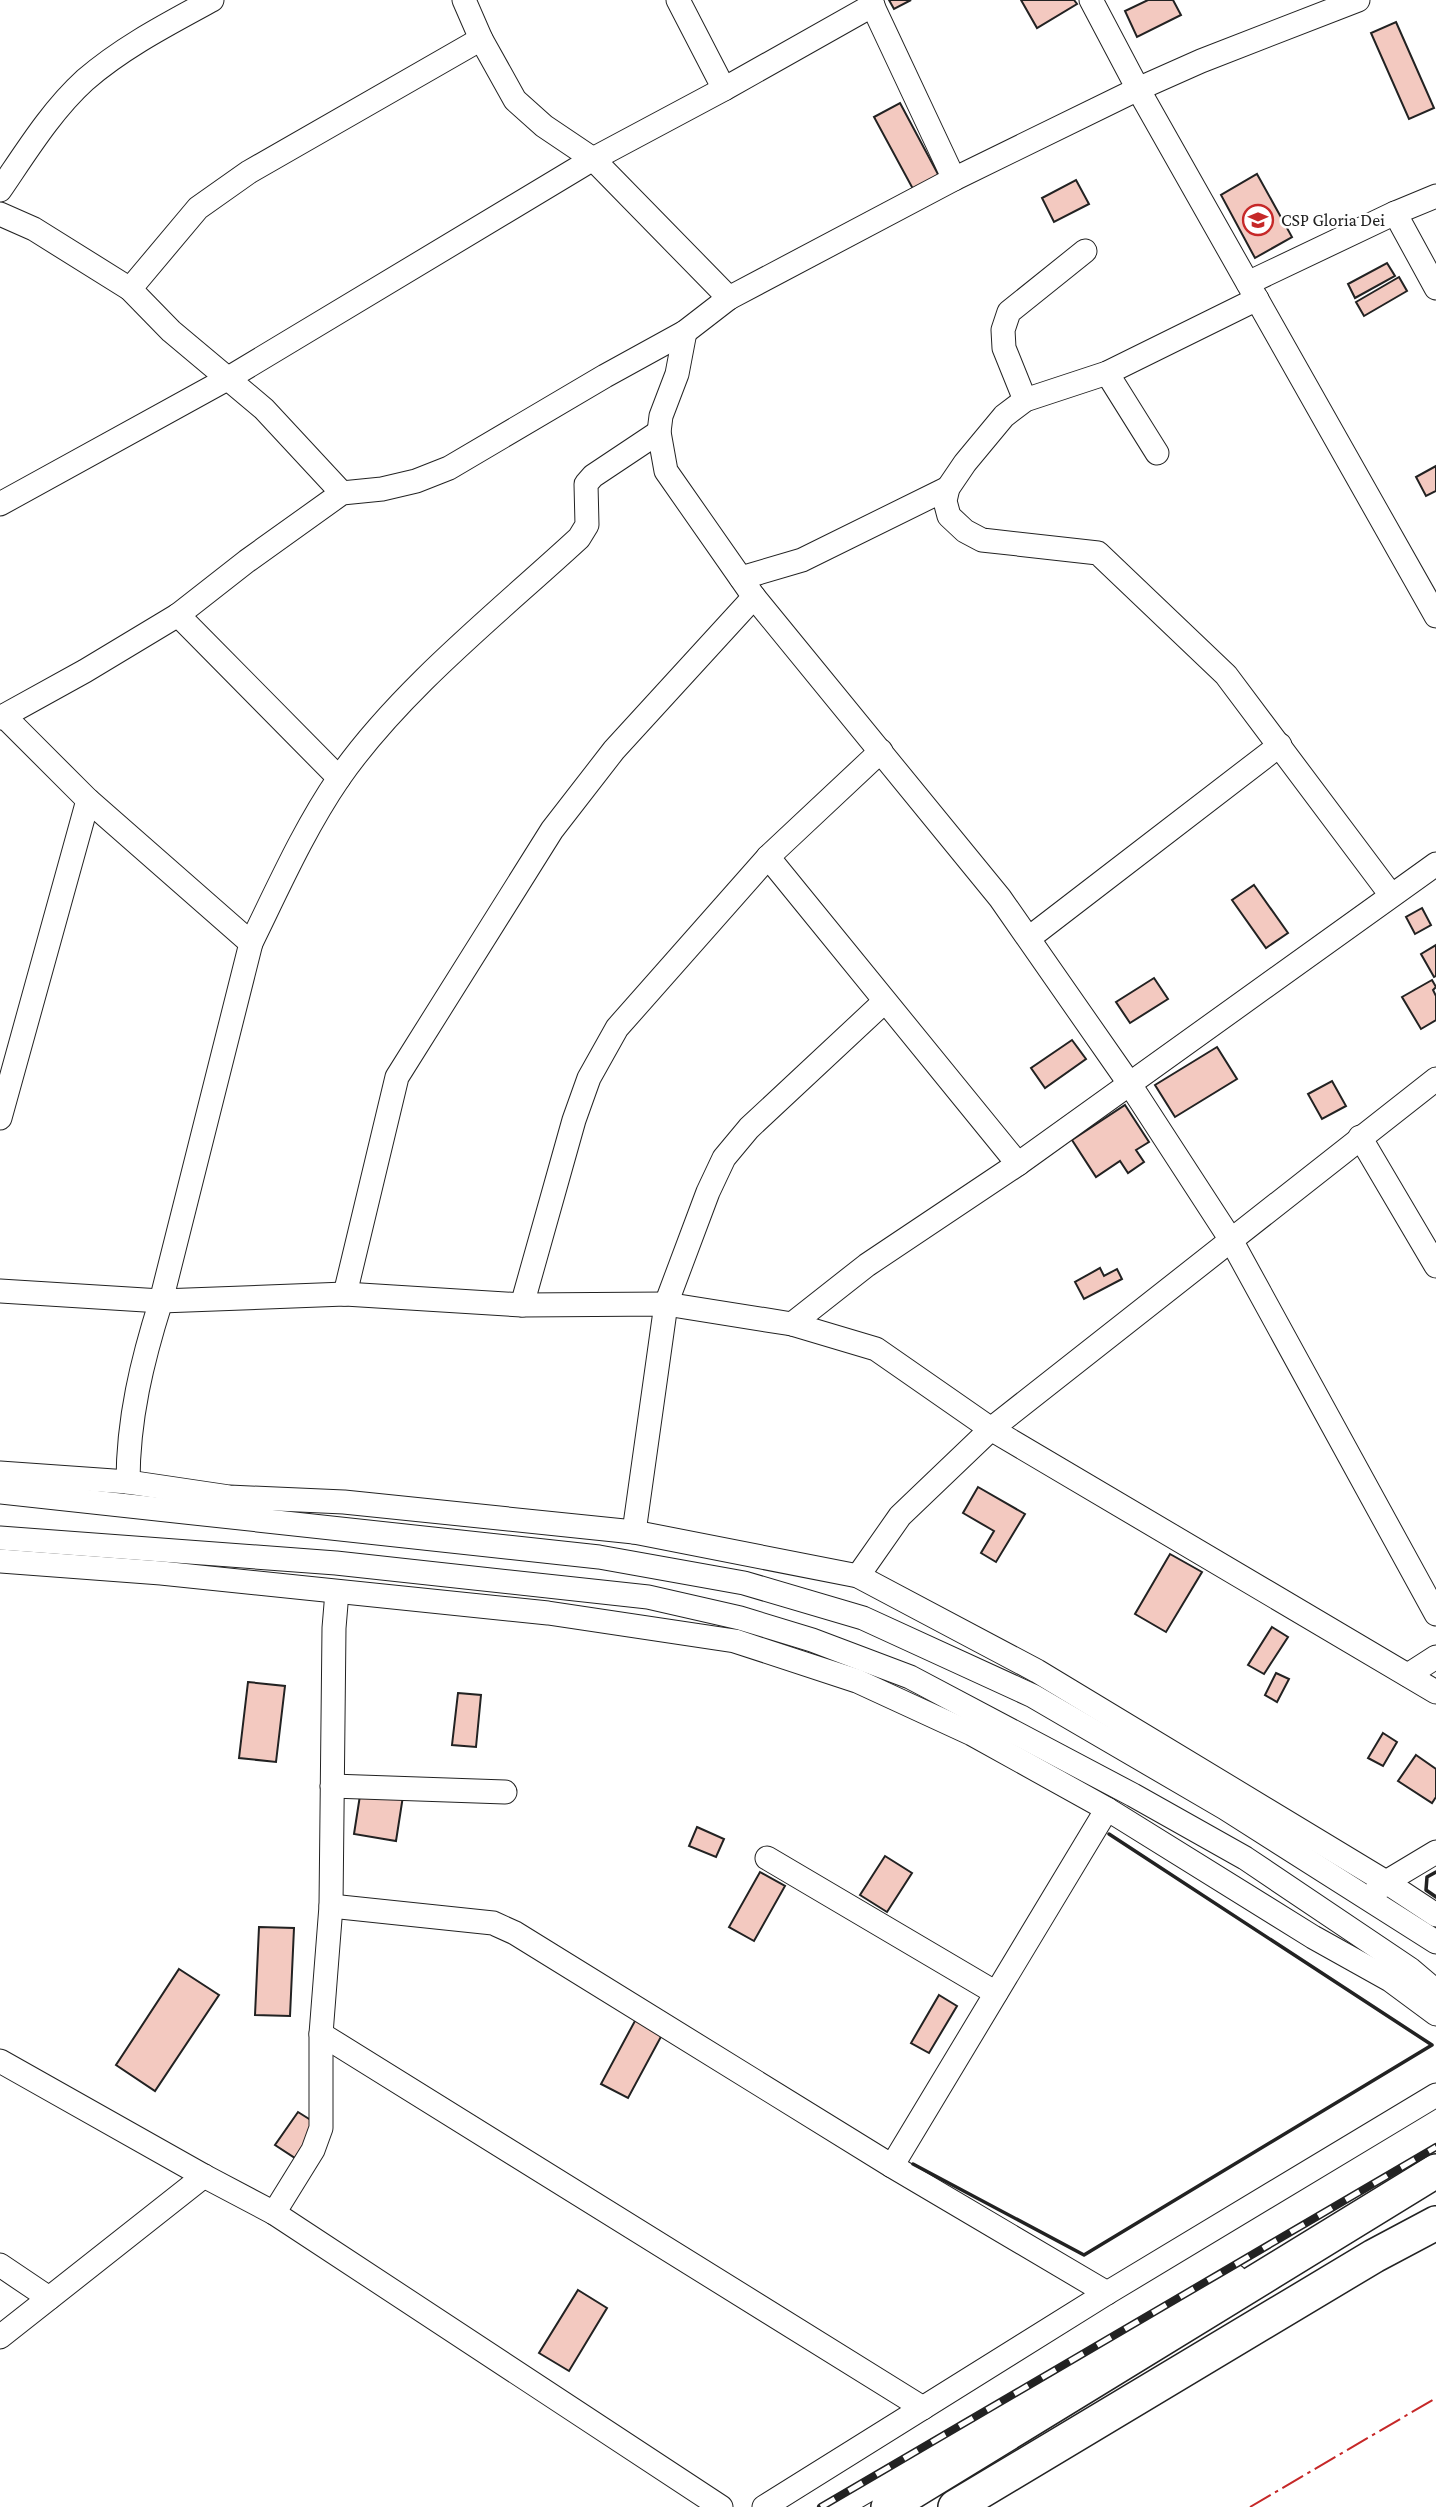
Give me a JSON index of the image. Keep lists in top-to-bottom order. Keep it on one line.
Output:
{"places":{"school or university":["CSP Gloria Dei"]}}
